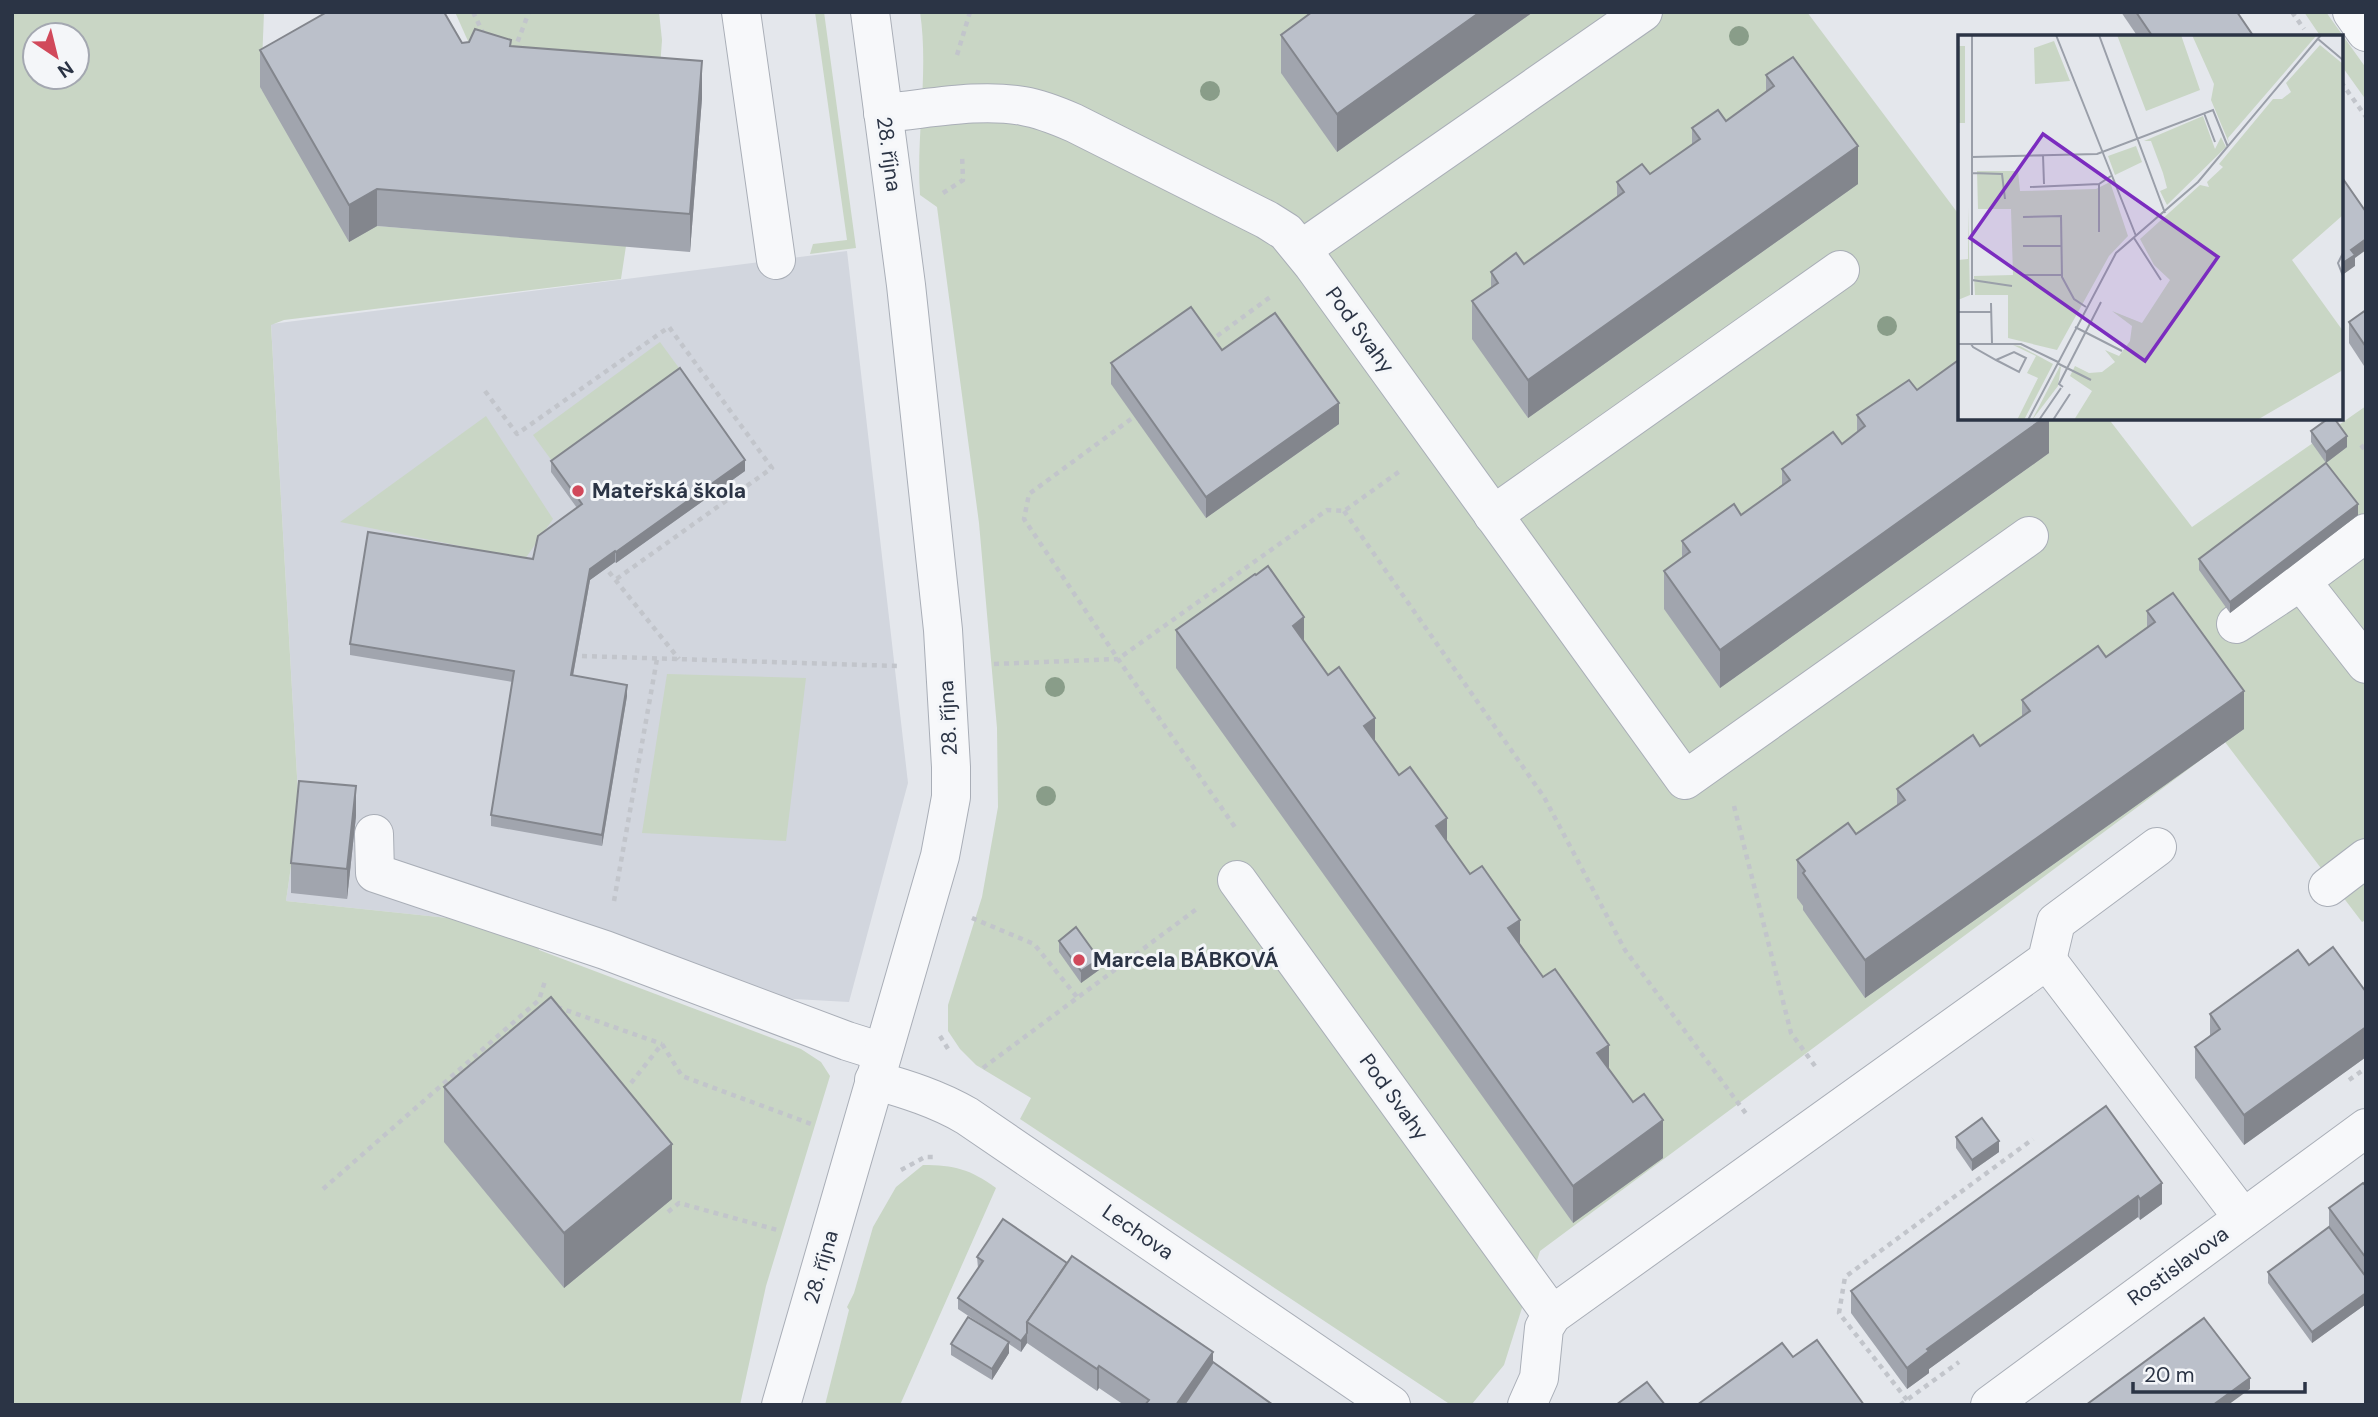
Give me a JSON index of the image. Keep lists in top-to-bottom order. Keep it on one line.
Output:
{"streets":{"street":["28. října","Pod Svahy","Lechova","Rostislavova"]},"crossings":[["28. října","Pod Svahy"],["28. října","Lechova"]],"places":["Mateřská škola","Marcela BÁBKOVÁ"],"scale_bar":"20 m","north":"bottom right"}
